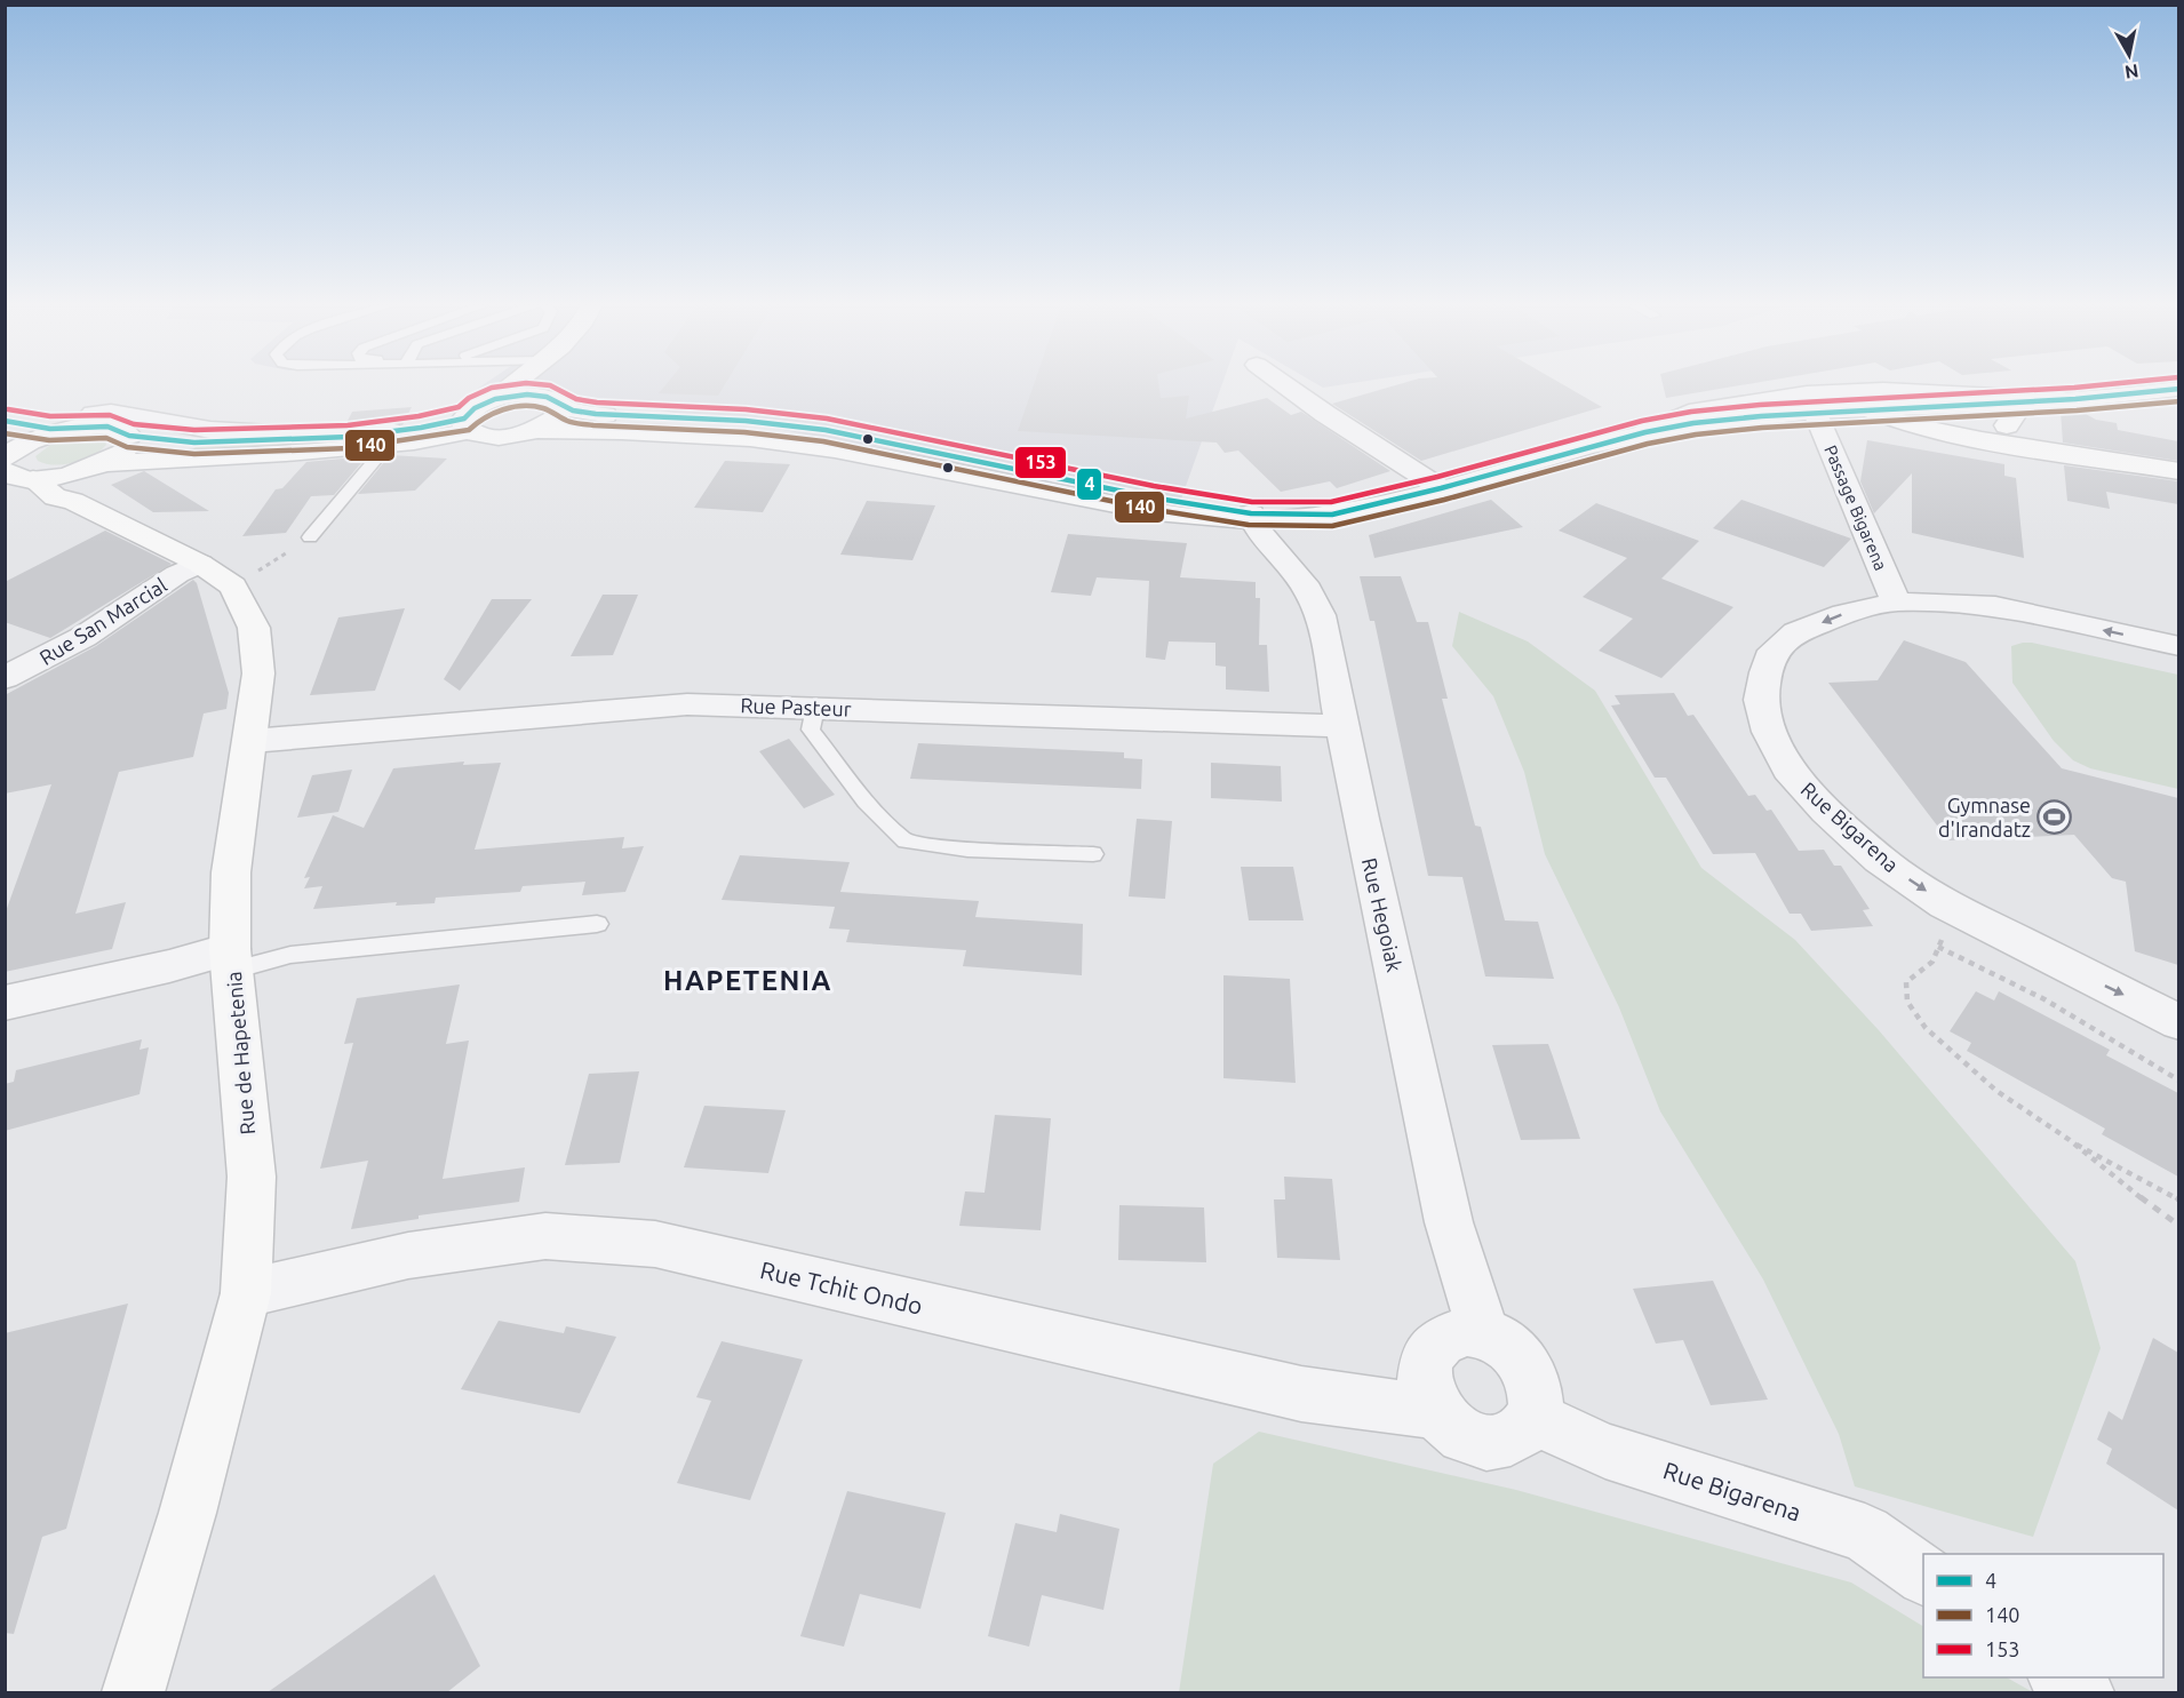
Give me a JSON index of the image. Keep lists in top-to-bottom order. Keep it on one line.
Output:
{"streets":{"main road":["Rue de Hapetenia"],"street":["Passage Bigarena","Rue San Marcial","Rue Pasteur","Rue Bigarena","Rue Hegoiak","Rue Tchit Ondo"]},"crossings":[["Passage Bigarena","Rue Bigarena"],["Rue San Marcial","Rue de Hapetenia"],["Rue Pasteur","Rue Hegoiak"],["Rue Pasteur","Rue de Hapetenia"],["Rue Bigarena","Rue Hegoiak"],["Rue Bigarena","Rue Tchit Ondo"],["Rue Hegoiak","Rue Tchit Ondo"],["Rue de Hapetenia","Rue Tchit Ondo"]],"districts":["HAPETENIA"],"places":{"sports":["Gymnase d'Irandatz"]},"lines":["transit line 153","transit line 4","transit line 140"],"legend":["4","140","153"],"north":"bottom"}
